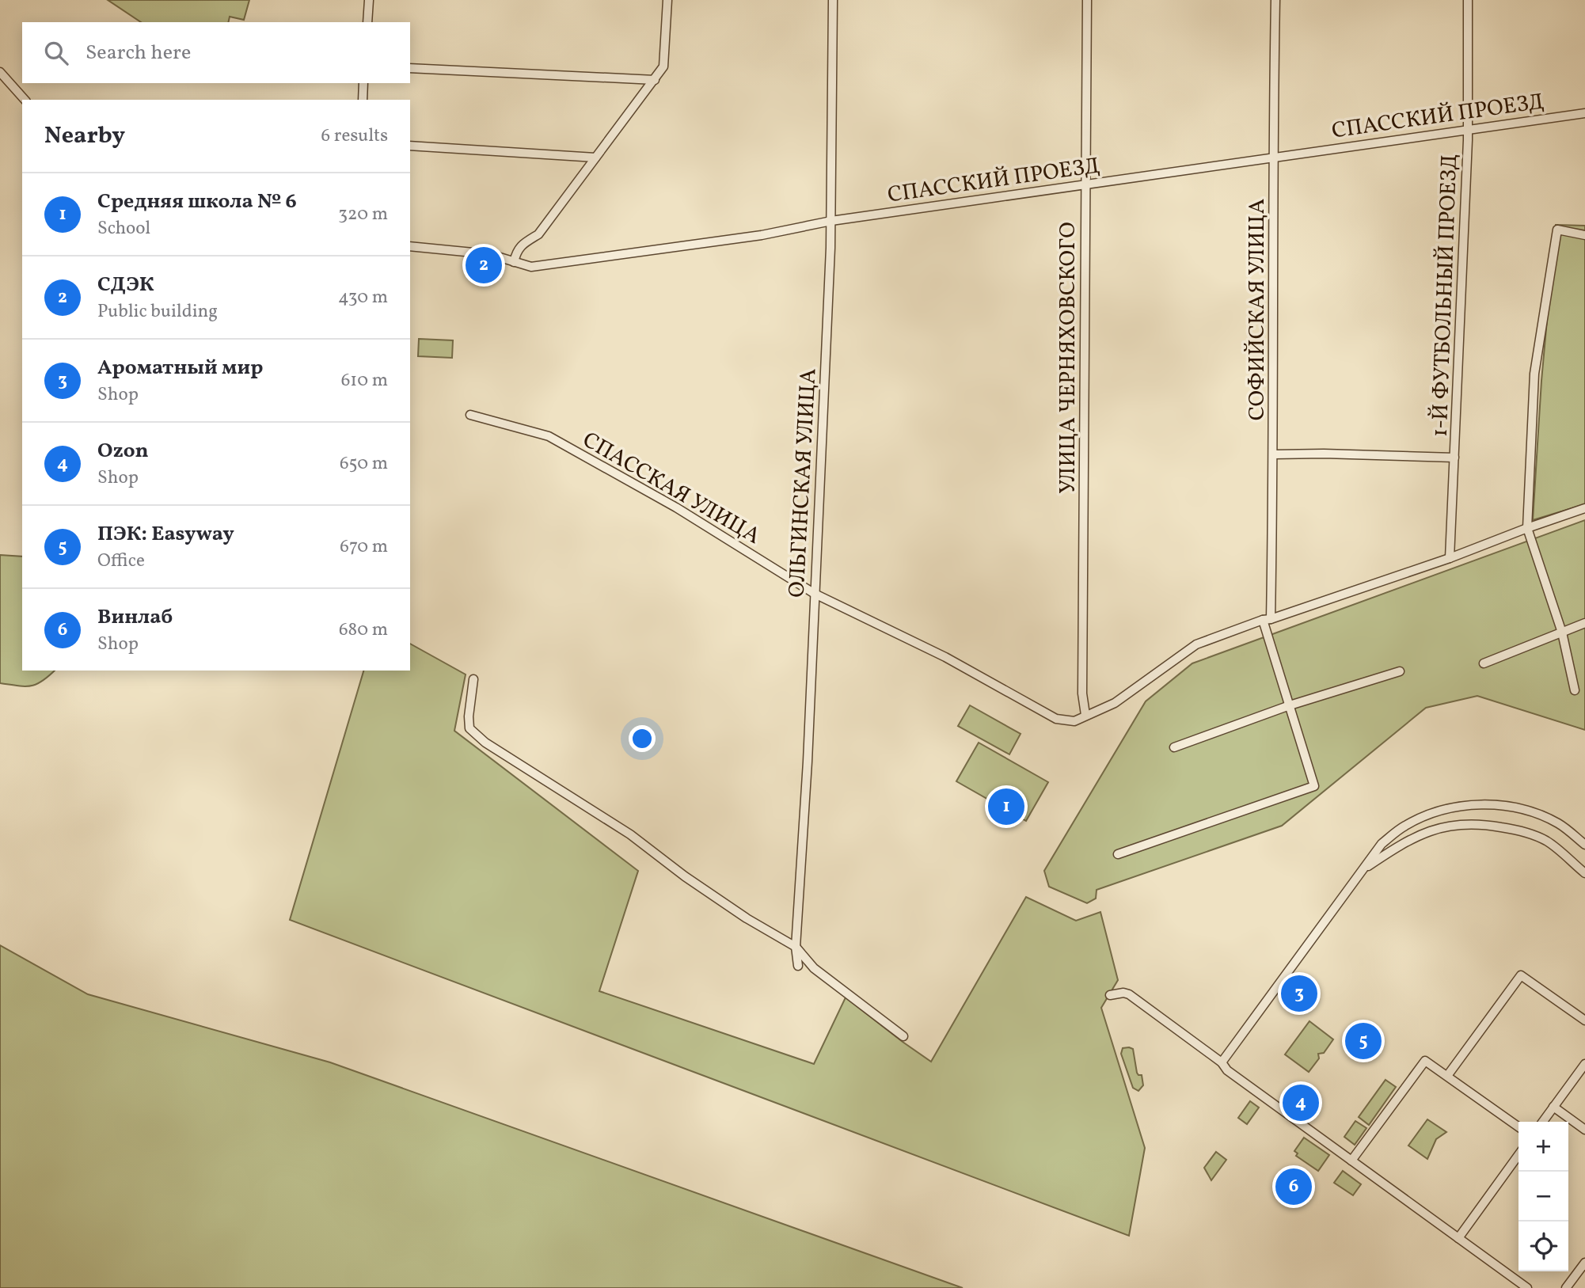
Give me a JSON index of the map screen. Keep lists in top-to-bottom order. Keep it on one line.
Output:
{"streets":{"street":["СПАССКИЙ ПРОЕЗД","1-Й ФУТБОЛЬНЫЙ ПРОЕЗД","СОФИЙСКАЯ УЛИЦА","УЛИЦА ЧЕРНЯХОВСКОГО","ОЛЬГИНСКАЯ УЛИЦА","СПАССКАЯ УЛИЦА"]},"crossings":[["СПАССКИЙ ПРОЕЗД","1-Й ФУТБОЛЬНЫЙ ПРОЕЗД"],["СПАССКИЙ ПРОЕЗД","СОФИЙСКАЯ УЛИЦА"],["СПАССКИЙ ПРОЕЗД","УЛИЦА ЧЕРНЯХОВСКОГО"],["СПАССКИЙ ПРОЕЗД","ОЛЬГИНСКАЯ УЛИЦА"],["УЛИЦА ЧЕРНЯХОВСКОГО","СПАССКАЯ УЛИЦА"],["ОЛЬГИНСКАЯ УЛИЦА","СПАССКАЯ УЛИЦА"]],"page":{"search":"Search here","heading":["Nearby","6 results"],"list":[{"mark":"1","name":"Средняя школа № 6","note":"School","value":"320 m"},{"mark":"2","name":"СДЭК","note":"Public building","value":"430 m"},{"mark":"3","name":"Ароматный мир","note":"Shop","value":"610 m"},{"mark":"4","name":"Ozon","note":"Shop","value":"650 m"},{"mark":"5","name":"ПЭК: Easyway","note":"Office","value":"670 m"},{"mark":"6","name":"Винлаб","note":"Shop","value":"680 m"}],"pins":["2","1","3","5","4","6"],"map_buttons":["+","−"]}}
